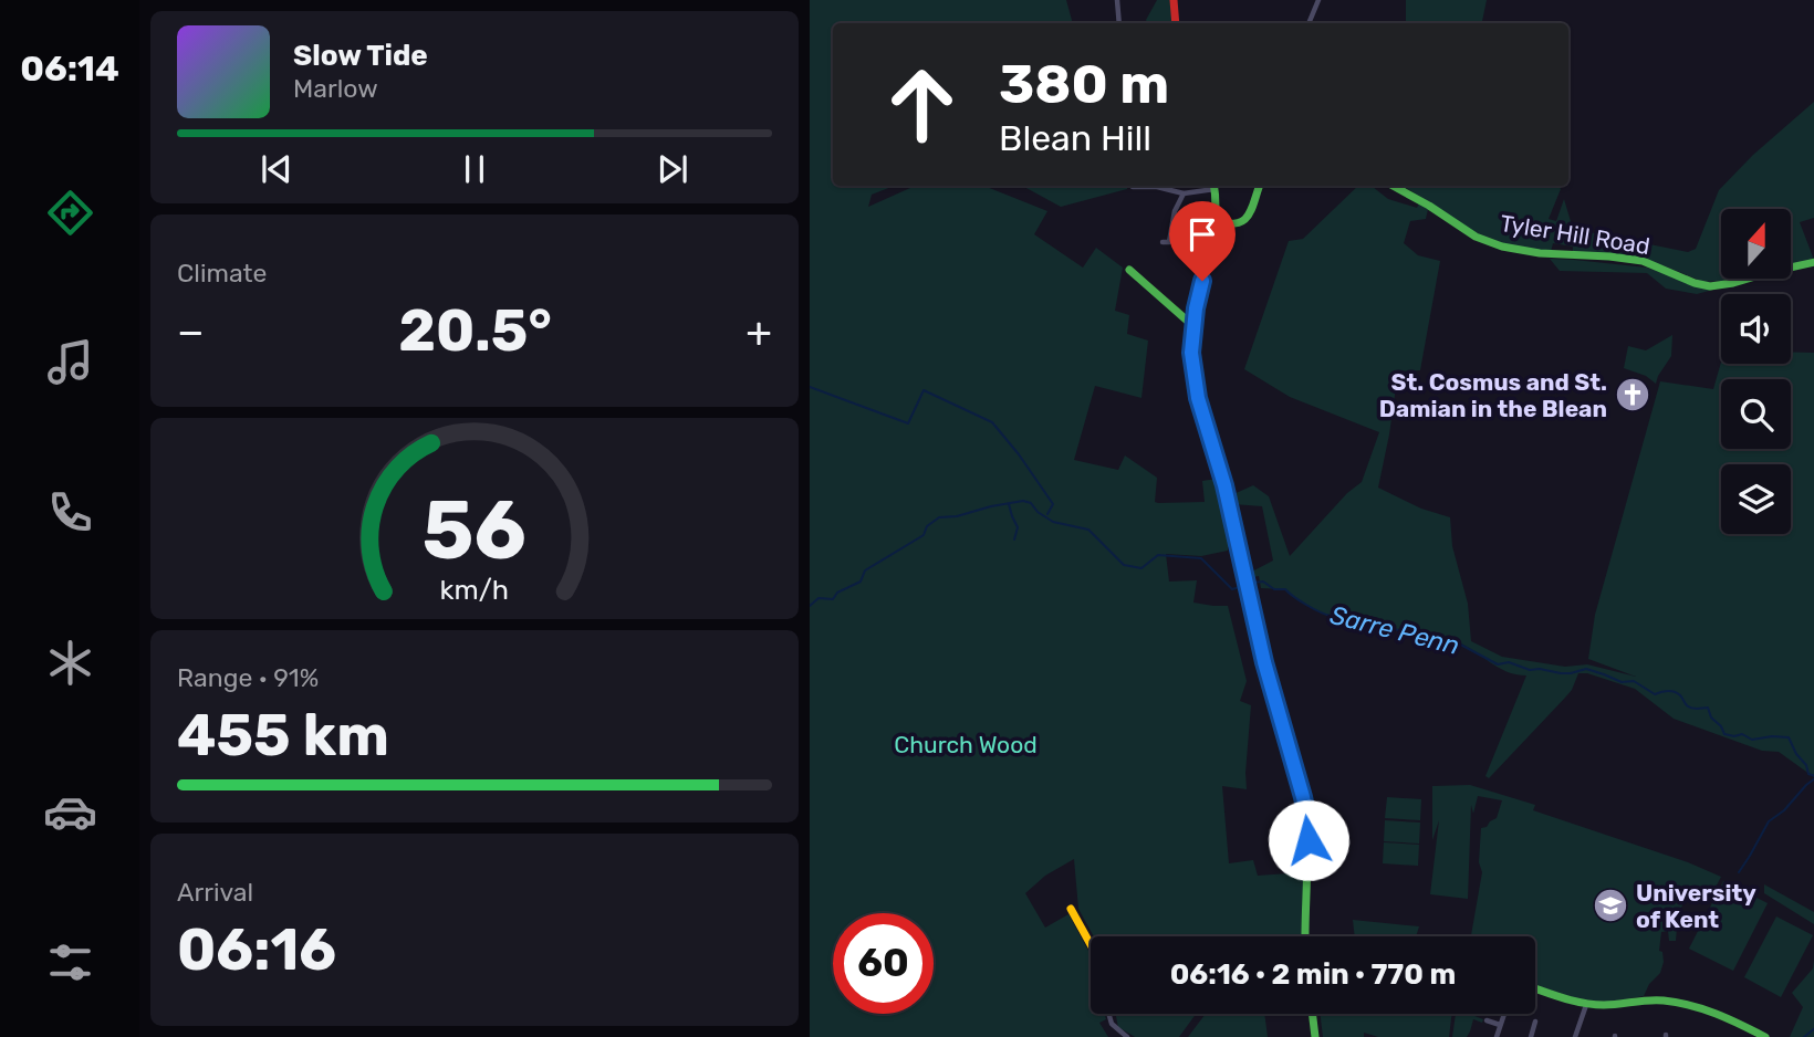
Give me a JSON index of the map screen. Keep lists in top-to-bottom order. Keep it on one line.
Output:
{"streets":{"street":["Tyler Hill Road"]},"water":["Sarre Penn"],"parks":["Church Wood"],"places":{"church":["St. Cosmus and St. Damian in the Blean"],"school or university":["University of Kent"]},"north":"top","page":{"tabs":"06:14","turn":["380 m","Blean Hill"],"song":["Slow Tide","Marlow"],"tile":["Climate",["Range · 91%","455 km"],["Arrival","06:16"]],"heat":["−","20.5°","+"],"limit":"60","trip":"06:16 · 2 min · 770 m","gauge":["56","km/h"]}}
